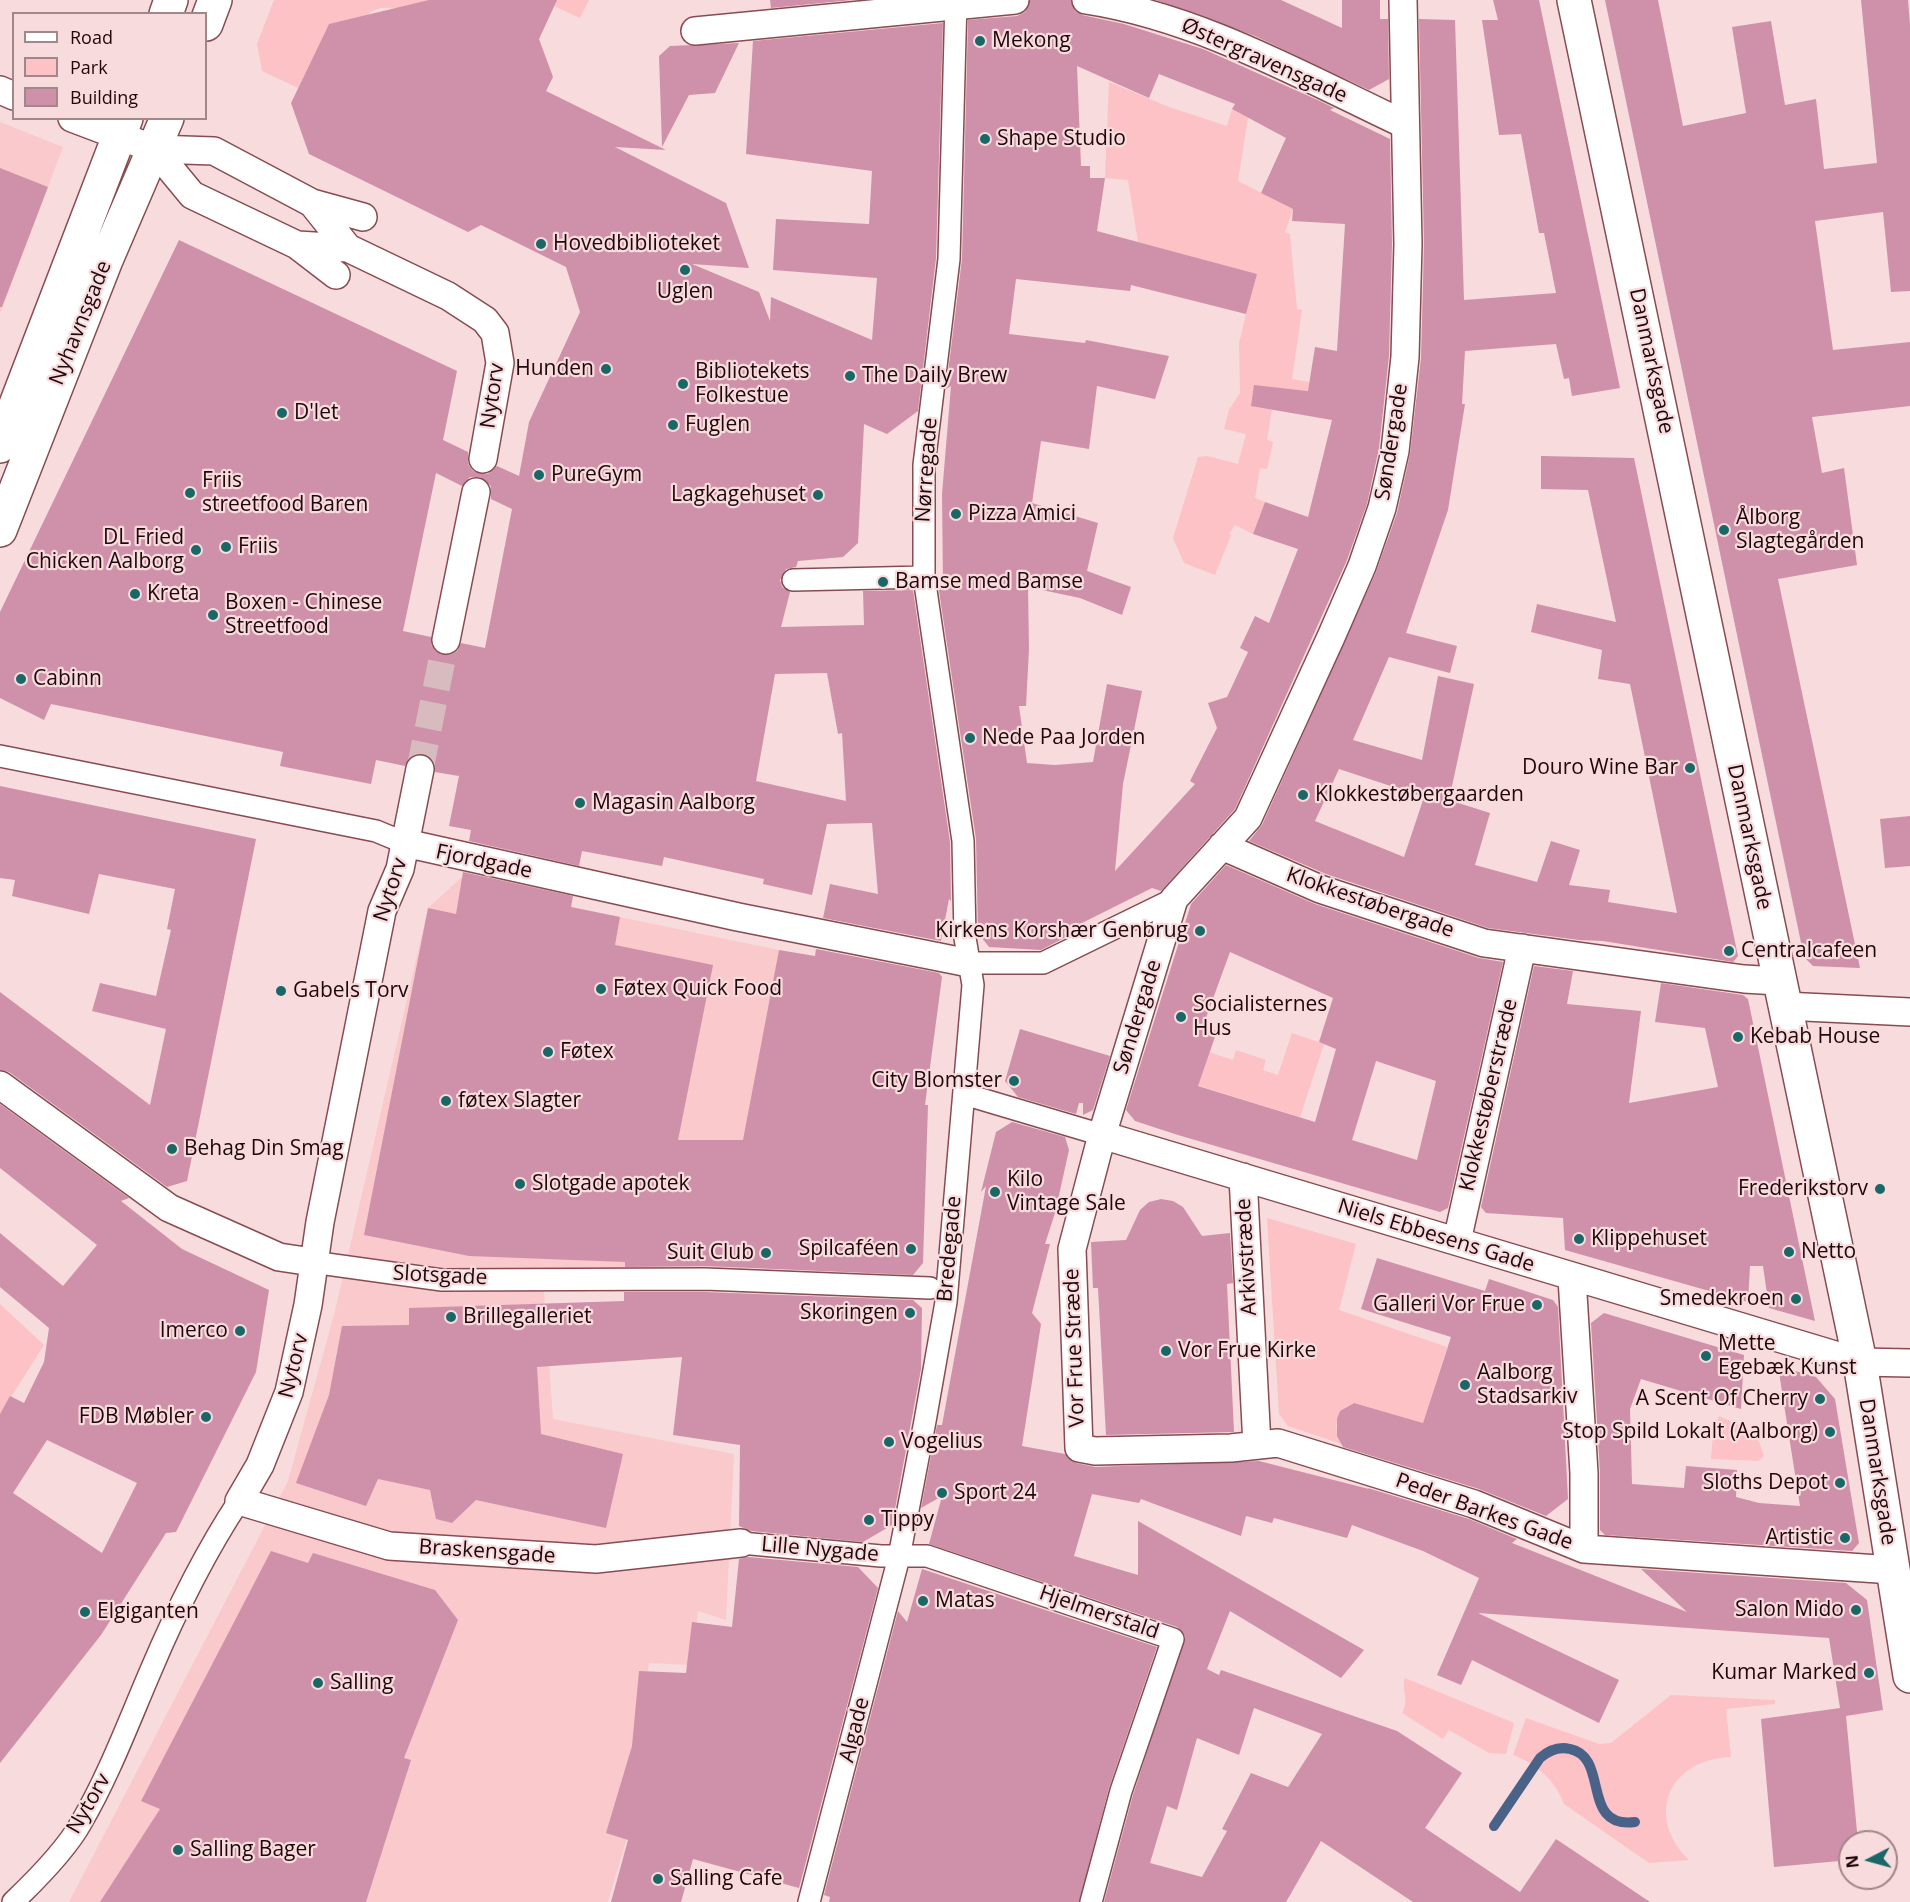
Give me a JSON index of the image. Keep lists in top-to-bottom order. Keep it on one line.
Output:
{"streets":{"street":["Østergravensgade","Nyhavnsgade","Danmarksgade","Nytorv","Søndergade","Nørregade","Fjordgade","Klokkestøbergade","Klokkestøberstræde","Niels Ebbesens Gade","Bredegade","Arkivstræde","Slotsgade","Vor Frue Stræde","Peder Barkes Gade","Lille Nygade","Braskensgade","Hjelmerstald","Algade"]},"crossings":[["Østergravensgade","Søndergade"],["Danmarksgade","Klokkestøbergade"],["Danmarksgade","Niels Ebbesens Gade"],["Danmarksgade","Peder Barkes Gade"],["Nytorv","Fjordgade"],["Nytorv","Slotsgade"],["Nytorv","Braskensgade"],["Søndergade","Nørregade"],["Søndergade","Fjordgade"],["Søndergade","Klokkestøbergade"],["Søndergade","Niels Ebbesens Gade"],["Søndergade","Bredegade"],["Søndergade","Vor Frue Stræde"],["Nørregade","Fjordgade"],["Nørregade","Bredegade"],["Fjordgade","Bredegade"],["Klokkestøbergade","Klokkestøberstræde"],["Klokkestøberstræde","Niels Ebbesens Gade"],["Niels Ebbesens Gade","Bredegade"],["Niels Ebbesens Gade","Arkivstræde"],["Bredegade","Lille Nygade"],["Bredegade","Hjelmerstald"],["Bredegade","Algade"],["Arkivstræde","Peder Barkes Gade"],["Vor Frue Stræde","Peder Barkes Gade"],["Lille Nygade","Braskensgade"],["Lille Nygade","Hjelmerstald"],["Lille Nygade","Algade"],["Hjelmerstald","Algade"]],"places":["Mekong","Shape Studio","Hovedbiblioteket","Uglen","Hunden","The Daily Brew","Bibliotekets Folkestue","D'let","Fuglen","PureGym","Friis streetfood Baren","Lagkagehuset","Pizza Amici","Ålborg Slagtegården","Friis","DL Fried Chicken Aalborg","Bamse med Bamse","Kreta","Boxen - Chinese Streetfood","Cabinn","Nede Paa Jorden","Douro Wine Bar","Klokkestøbergaarden","Magasin Aalborg","Kirkens Korshær Genbrug","Centralcafeen","Føtex Quick Food","Gabels Torv","Socialisternes Hus","Kebab House","Føtex","City Blomster","føtex Slagter","Behag Din Smag","Slotgade apotek","Frederikstorv","Kilo Vintage Sale","Klippehuset","Spilcaféen","Netto","Suit Club","Smedekroen","Galleri Vor Frue","Skoringen","Brillegalleriet","Imerco","Vor Frue Kirke","Mette Egebæk Kunst","Aalborg Stadsarkiv","A Scent Of Cherry","FDB Møbler","Stop Spild Lokalt (Aalborg)","Vogelius","Sloths Depot","Sport 24","Tippy","Artistic","Matas","Salon Mido","Elgiganten","Kumar Marked","Salling","Salling Bager","Salling Cafe"],"legend":["Road","Park","Building"],"north":"left"}
